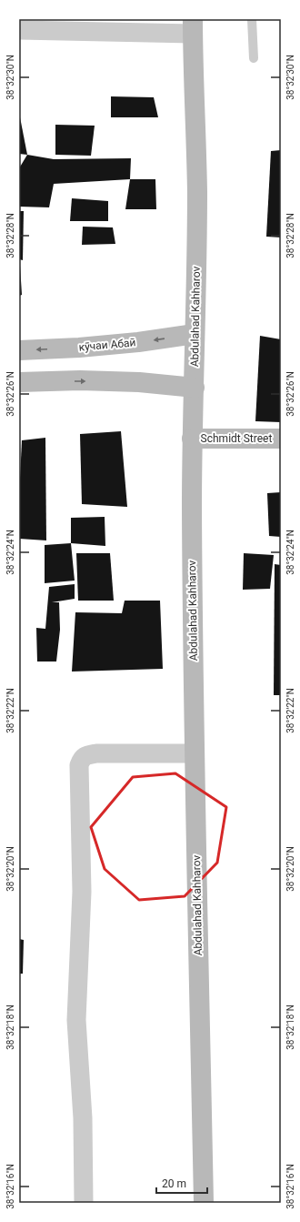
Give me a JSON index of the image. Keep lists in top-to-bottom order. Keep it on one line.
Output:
{"streets":{"main road":["Abdulahad Kahharov","кӯчаи Абаӣ","Schmidt Street"]},"crossings":[["Abdulahad Kahharov","кӯчаи Абаӣ"],["Abdulahad Kahharov","Schmidt Street"]],"scale_bar":"20 m","coordinates":["38°32'30\"N","38°32'28\"N","38°32'26\"N","38°32'24\"N","38°32'22\"N","38°32'20\"N","38°32'18\"N","38°32'16\"N"]}
